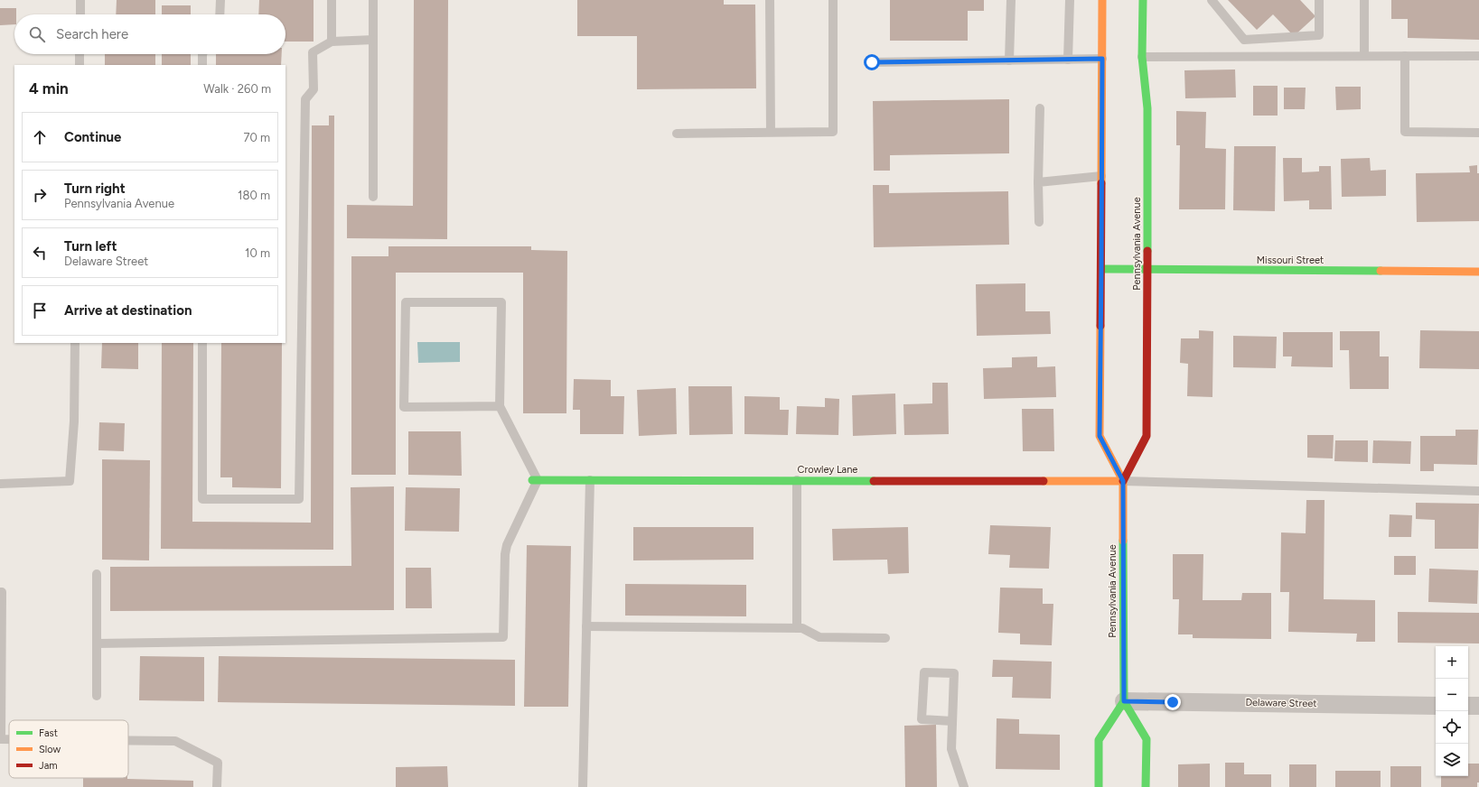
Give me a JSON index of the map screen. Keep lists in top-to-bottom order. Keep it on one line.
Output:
{"streets":{"main road":["Pennsylvania Avenue","Missouri Street","Crowley Lane"],"street":["Delaware Street"]},"crossings":[["Pennsylvania Avenue","Missouri Street"],["Pennsylvania Avenue","Crowley Lane"],["Pennsylvania Avenue","Delaware Street"]],"legend":["Fast","Slow","Jam"],"page":{"search":"Search here","heading":["4 min","Walk · 260 m"],"list":[["Continue","70 m"],["Turn right","Pennsylvania Avenue","180 m"],["Turn left","Delaware Street","10 m"],"Arrive at destination"],"map_buttons":["+","−"]}}
